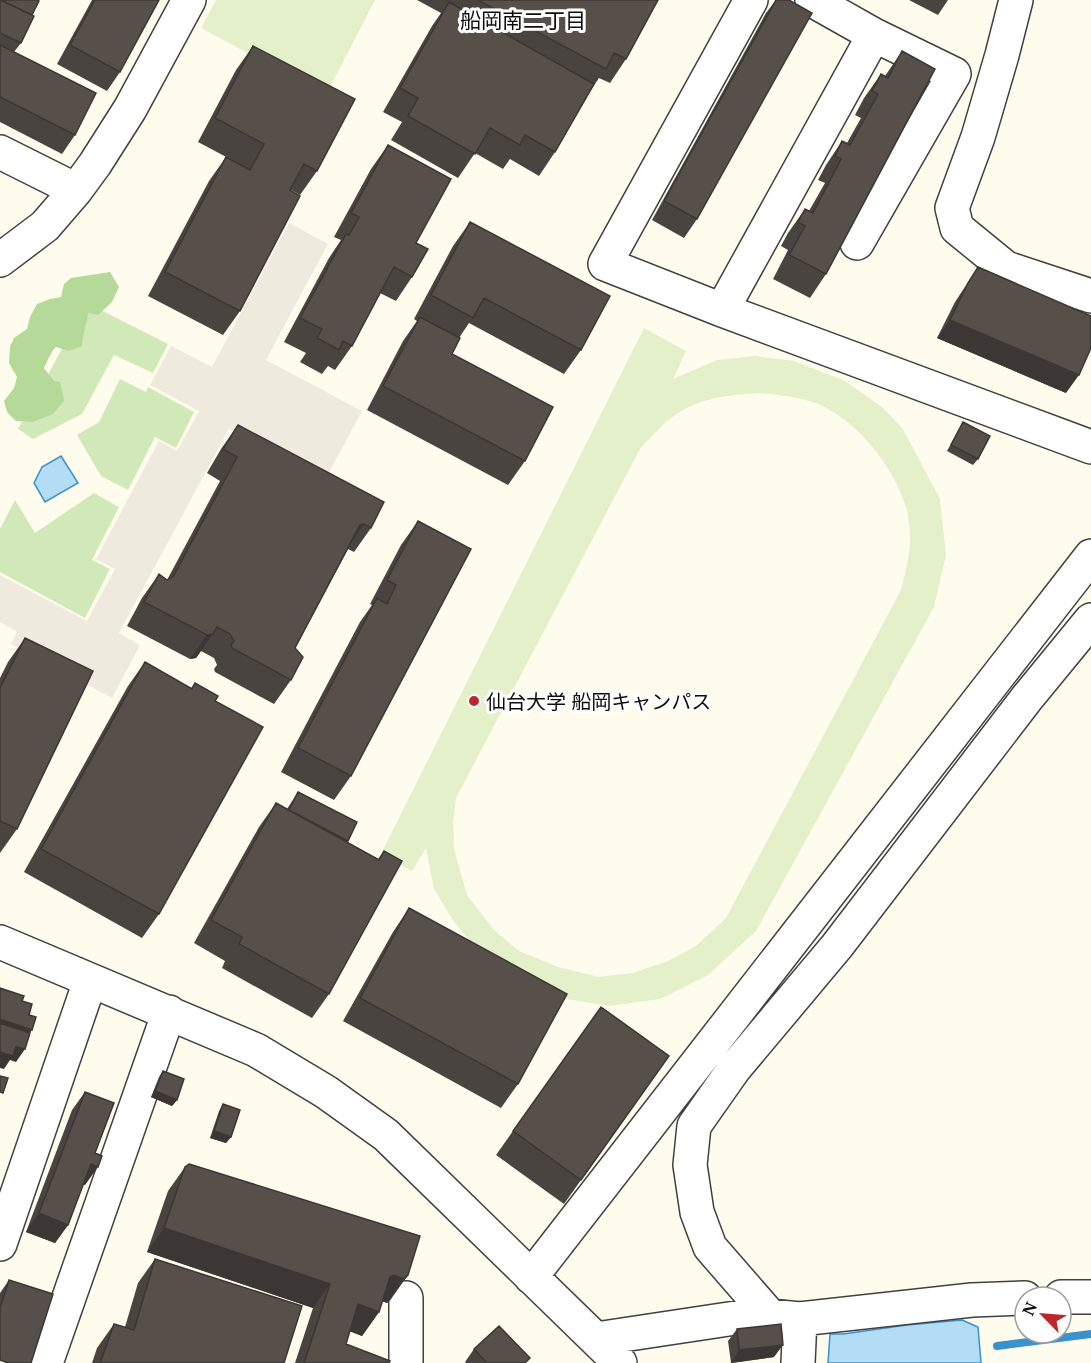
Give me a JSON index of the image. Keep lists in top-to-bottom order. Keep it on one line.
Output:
{"districts":["船岡南二丁目"],"places":["仙台大学 船岡キャンパス"],"north":"top left"}
